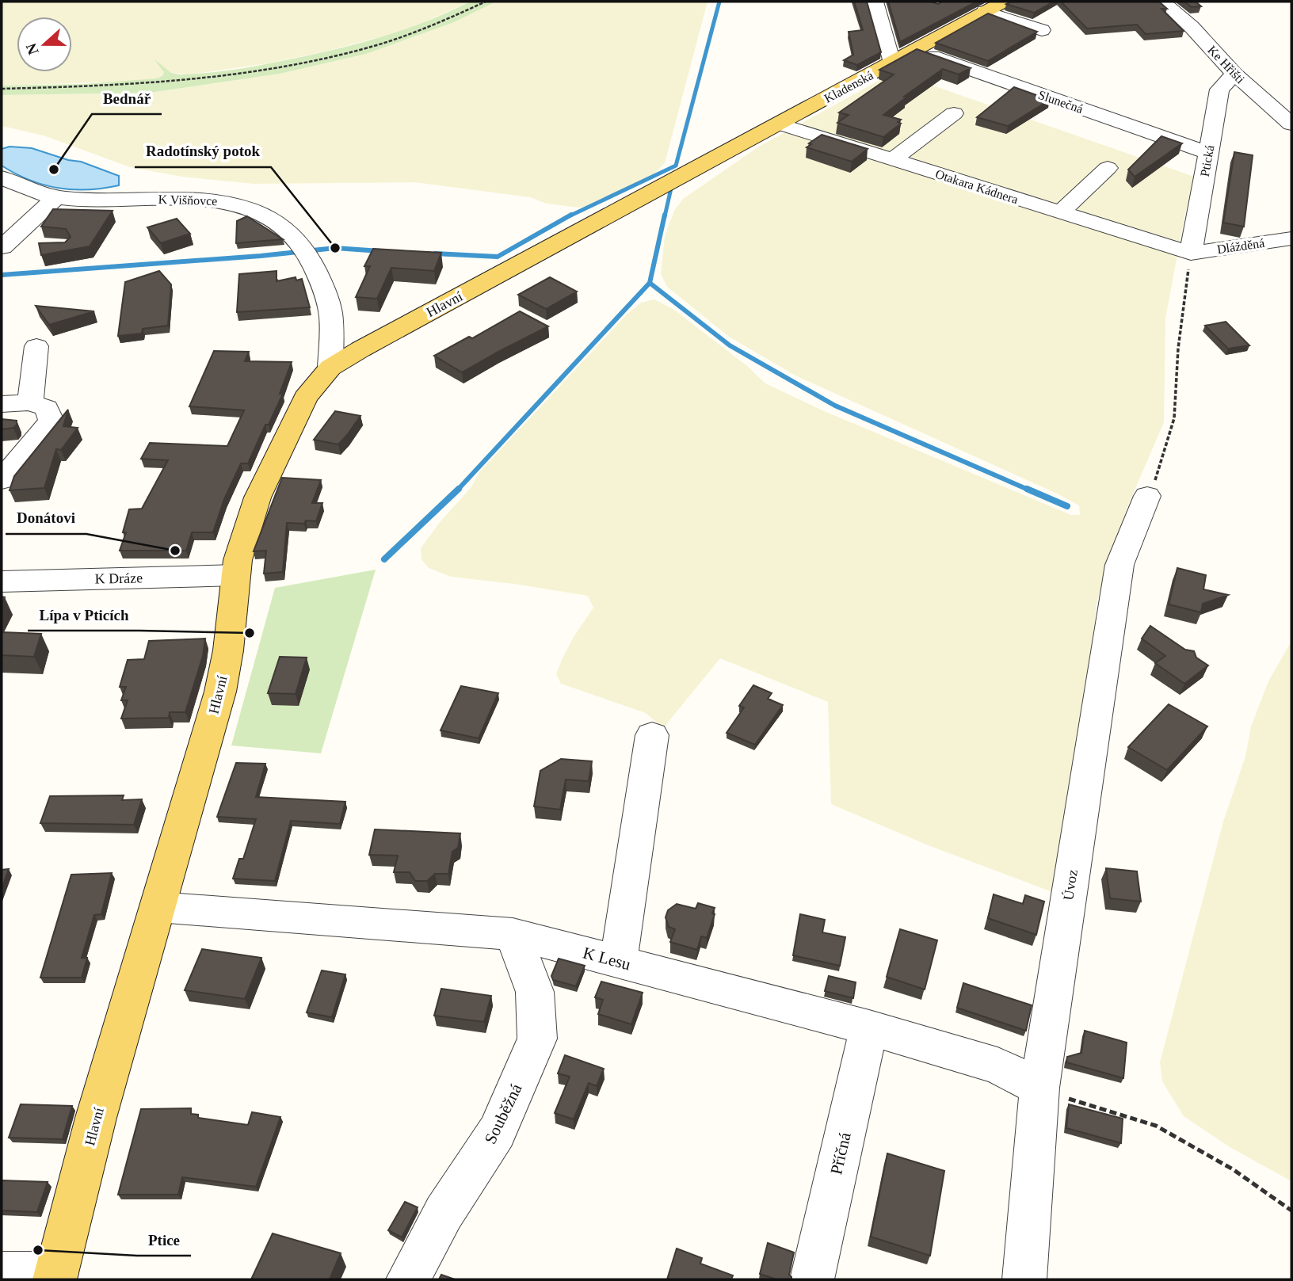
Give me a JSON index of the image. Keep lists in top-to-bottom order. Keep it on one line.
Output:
{"streets":{"main road":["Kladenská","Hlavní"],"street":["Ke Hřišti","Slunečná","Ptická","Otakara Kádnera","K Višňovce","Dlážděná","K Dráze","Úvoz","K Lesu","Souběžná","Příčná"]},"crossings":[["Ke Hřišti","Ptická"],["Kladenská","Slunečná"],["Kladenská","Otakara Kádnera"],["Kladenská","Hlavní"],["Slunečná","Ptická"],["Ptická","Otakara Kádnera"],["Ptická","Dlážděná"],["Otakara Kádnera","Dlážděná"],["K Višňovce","Hlavní"],["Hlavní","K Dráze"],["Hlavní","K Lesu"],["Úvoz","K Lesu"],["K Lesu","Souběžná"],["K Lesu","Příčná"]],"places":["Bednář","Radotínský potok","Donátovi","Lípa v Pticích","Ptice"],"north":"left"}
